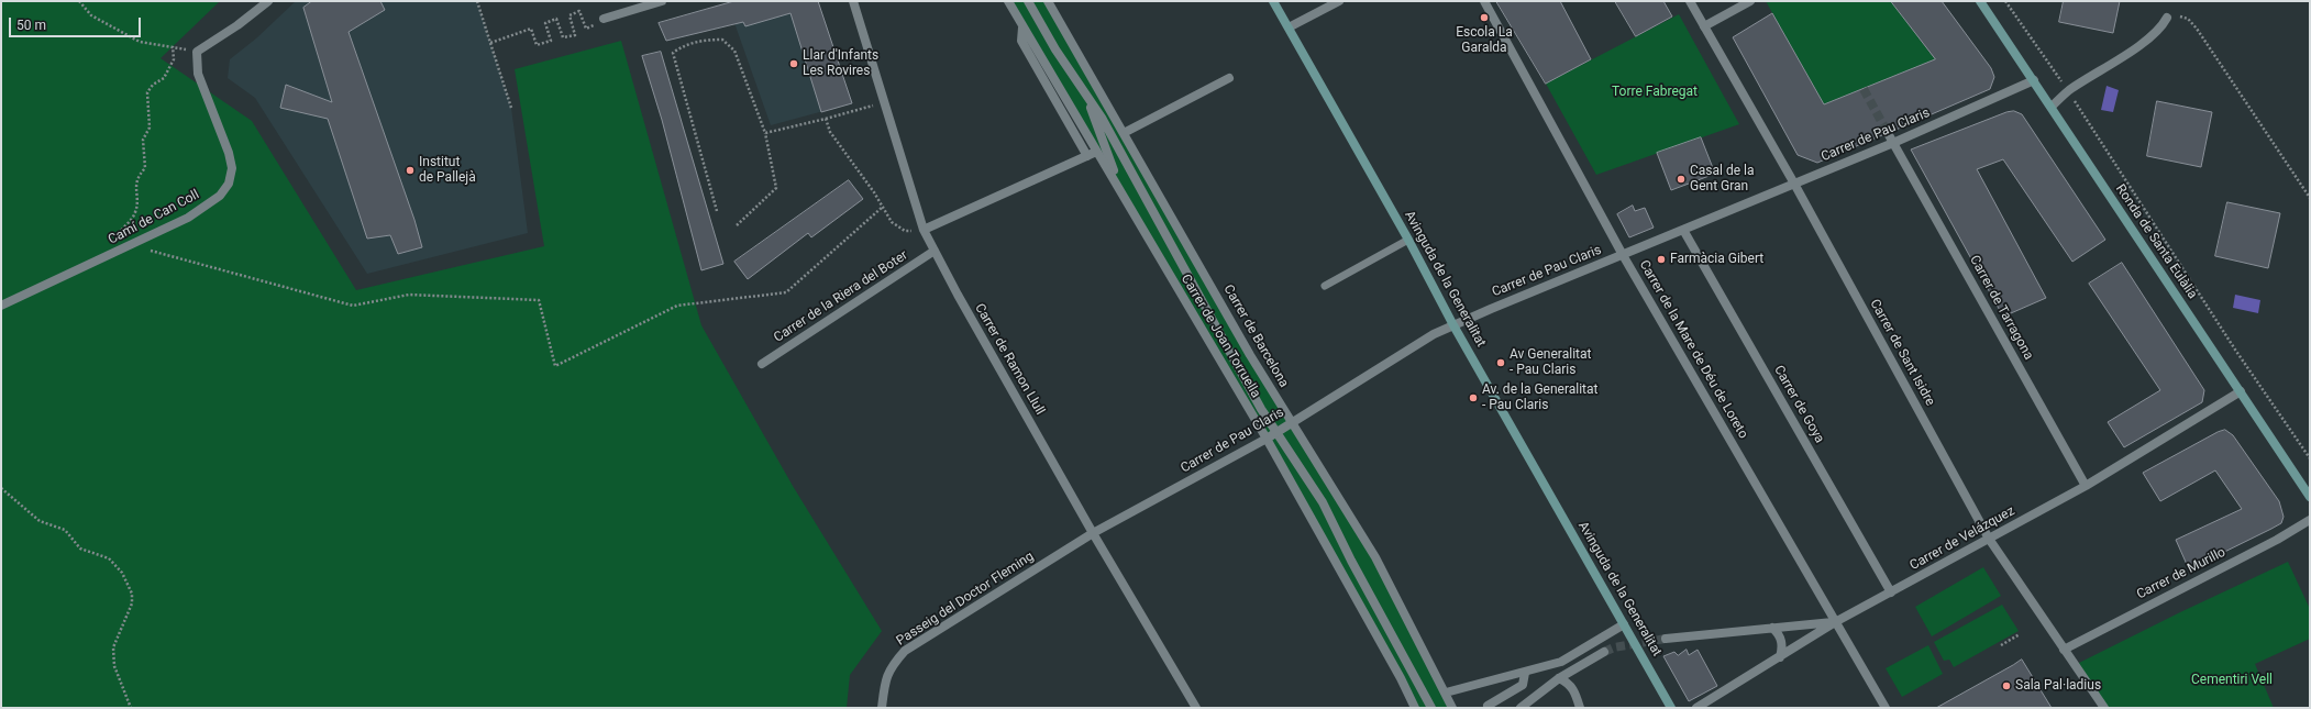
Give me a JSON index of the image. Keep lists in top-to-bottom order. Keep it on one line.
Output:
{"streets":{"main road":["Ronda de Santa Eulàlia","Avinguda de la Generalitat"],"street":["Carrer de Pau Claris","Camí de Can Coll","Carrer de la Riera del Boter","Carrer de Tarragona","Carrer de Joan Torruella","Carrer de Barcelona","Carrer de la Mare de Déu de Loreto","Carrer de Sant Isidre","Carrer de Ramon Llull","Carrer de Goya","Carrer de Velázquez","Carrer de Murillo","Passeig del Doctor Fleming"]},"crossings":[["Carrer de Pau Claris","Ronda de Santa Eulàlia"],["Carrer de Pau Claris","Avinguda de la Generalitat"],["Carrer de Pau Claris","Carrer de Tarragona"],["Carrer de Pau Claris","Carrer de Joan Torruella"],["Carrer de Pau Claris","Carrer de Barcelona"],["Carrer de Pau Claris","Carrer de la Mare de Déu de Loreto"],["Carrer de Pau Claris","Carrer de Sant Isidre"],["Carrer de Pau Claris","Carrer de Ramon Llull"],["Carrer de Pau Claris","Carrer de Goya"],["Carrer de Pau Claris","Passeig del Doctor Fleming"],["Ronda de Santa Eulàlia","Carrer de Velázquez"],["Carrer de la Riera del Boter","Carrer de Ramon Llull"],["Carrer de Tarragona","Carrer de Velázquez"],["Carrer de la Mare de Déu de Loreto","Carrer de Velázquez"],["Carrer de Sant Isidre","Carrer de Velázquez"],["Carrer de Sant Isidre","Carrer de Murillo"],["Carrer de Ramon Llull","Passeig del Doctor Fleming"],["Carrer de Goya","Carrer de Velázquez"]],"parks":["Torre Fabregat","Cementiri Vell"],"places":["Escola La Garalda","Llar d'Infants Les Rovires","Institut de Pallejà","Casal de la Gent Gran","Farmàcia Gibert","Av Generalitat - Pau Claris","Av. de la Generalitat - Pau Claris","Sala Pal·ladius"],"scale_bar":"50 m"}
